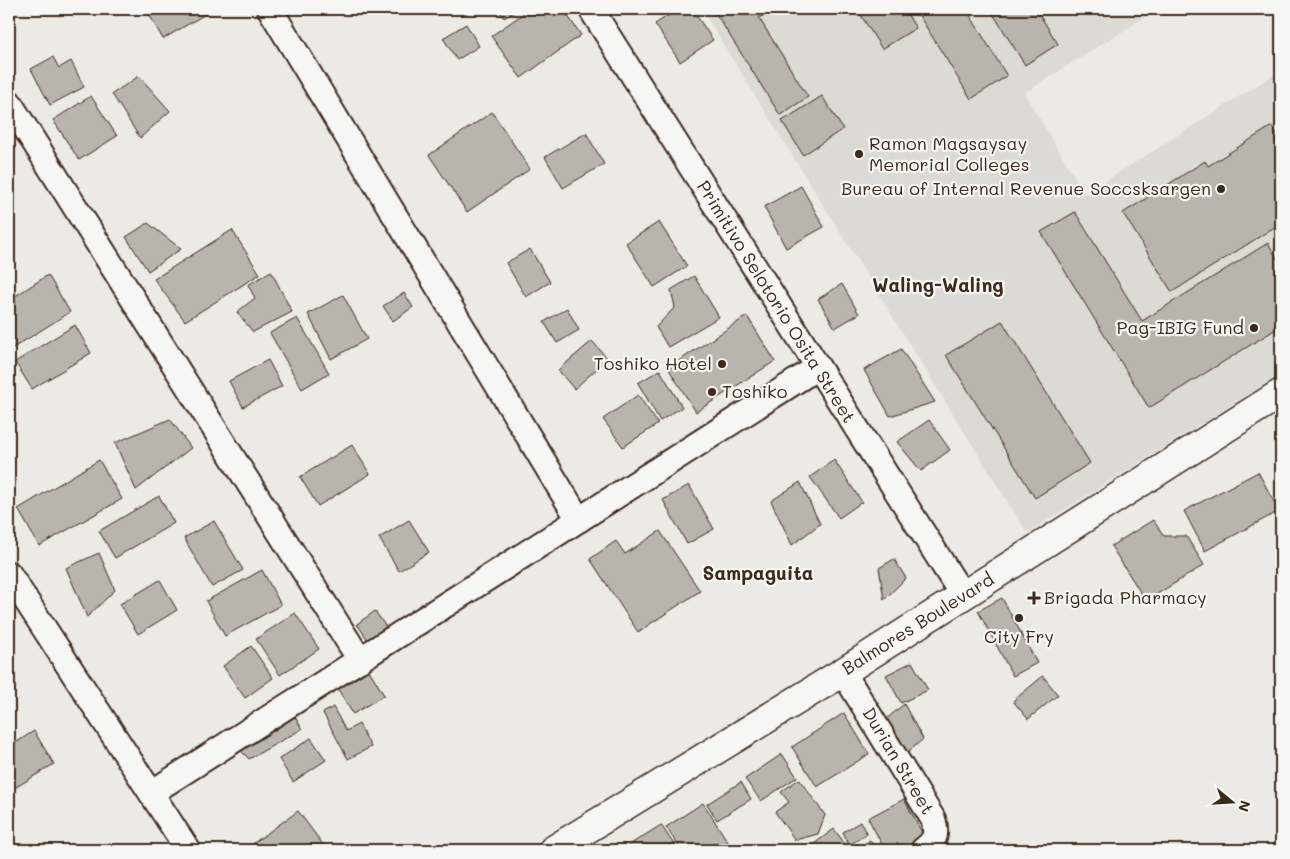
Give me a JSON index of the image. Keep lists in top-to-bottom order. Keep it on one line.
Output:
{"streets":{"main road":["Balmores Boulevard"],"street":["Primitivo Selotorio Osita Street","Durian Street"]},"crossings":[["Primitivo Selotorio Osita Street","Balmores Boulevard"],["Balmores Boulevard","Durian Street"]],"districts":["Waling-Waling","Sampaguita"],"places":{"other":["Ramon Magsaysay Memorial Colleges","Bureau of Internal Revenue Soccsksargen","Pag-IBIG Fund","Toshiko Hotel","Toshiko","City Fry"],"health":["Brigada Pharmacy"]},"north":"right"}
